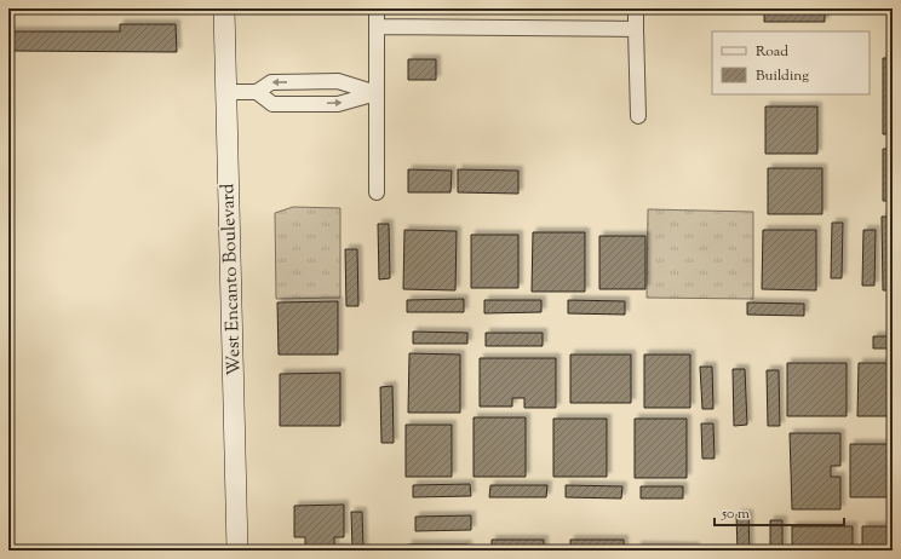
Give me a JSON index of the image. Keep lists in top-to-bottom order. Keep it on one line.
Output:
{"streets":{"street":["West Encanto Boulevard"]},"legend":["Road","Building"],"scale_bar":"50 m"}
